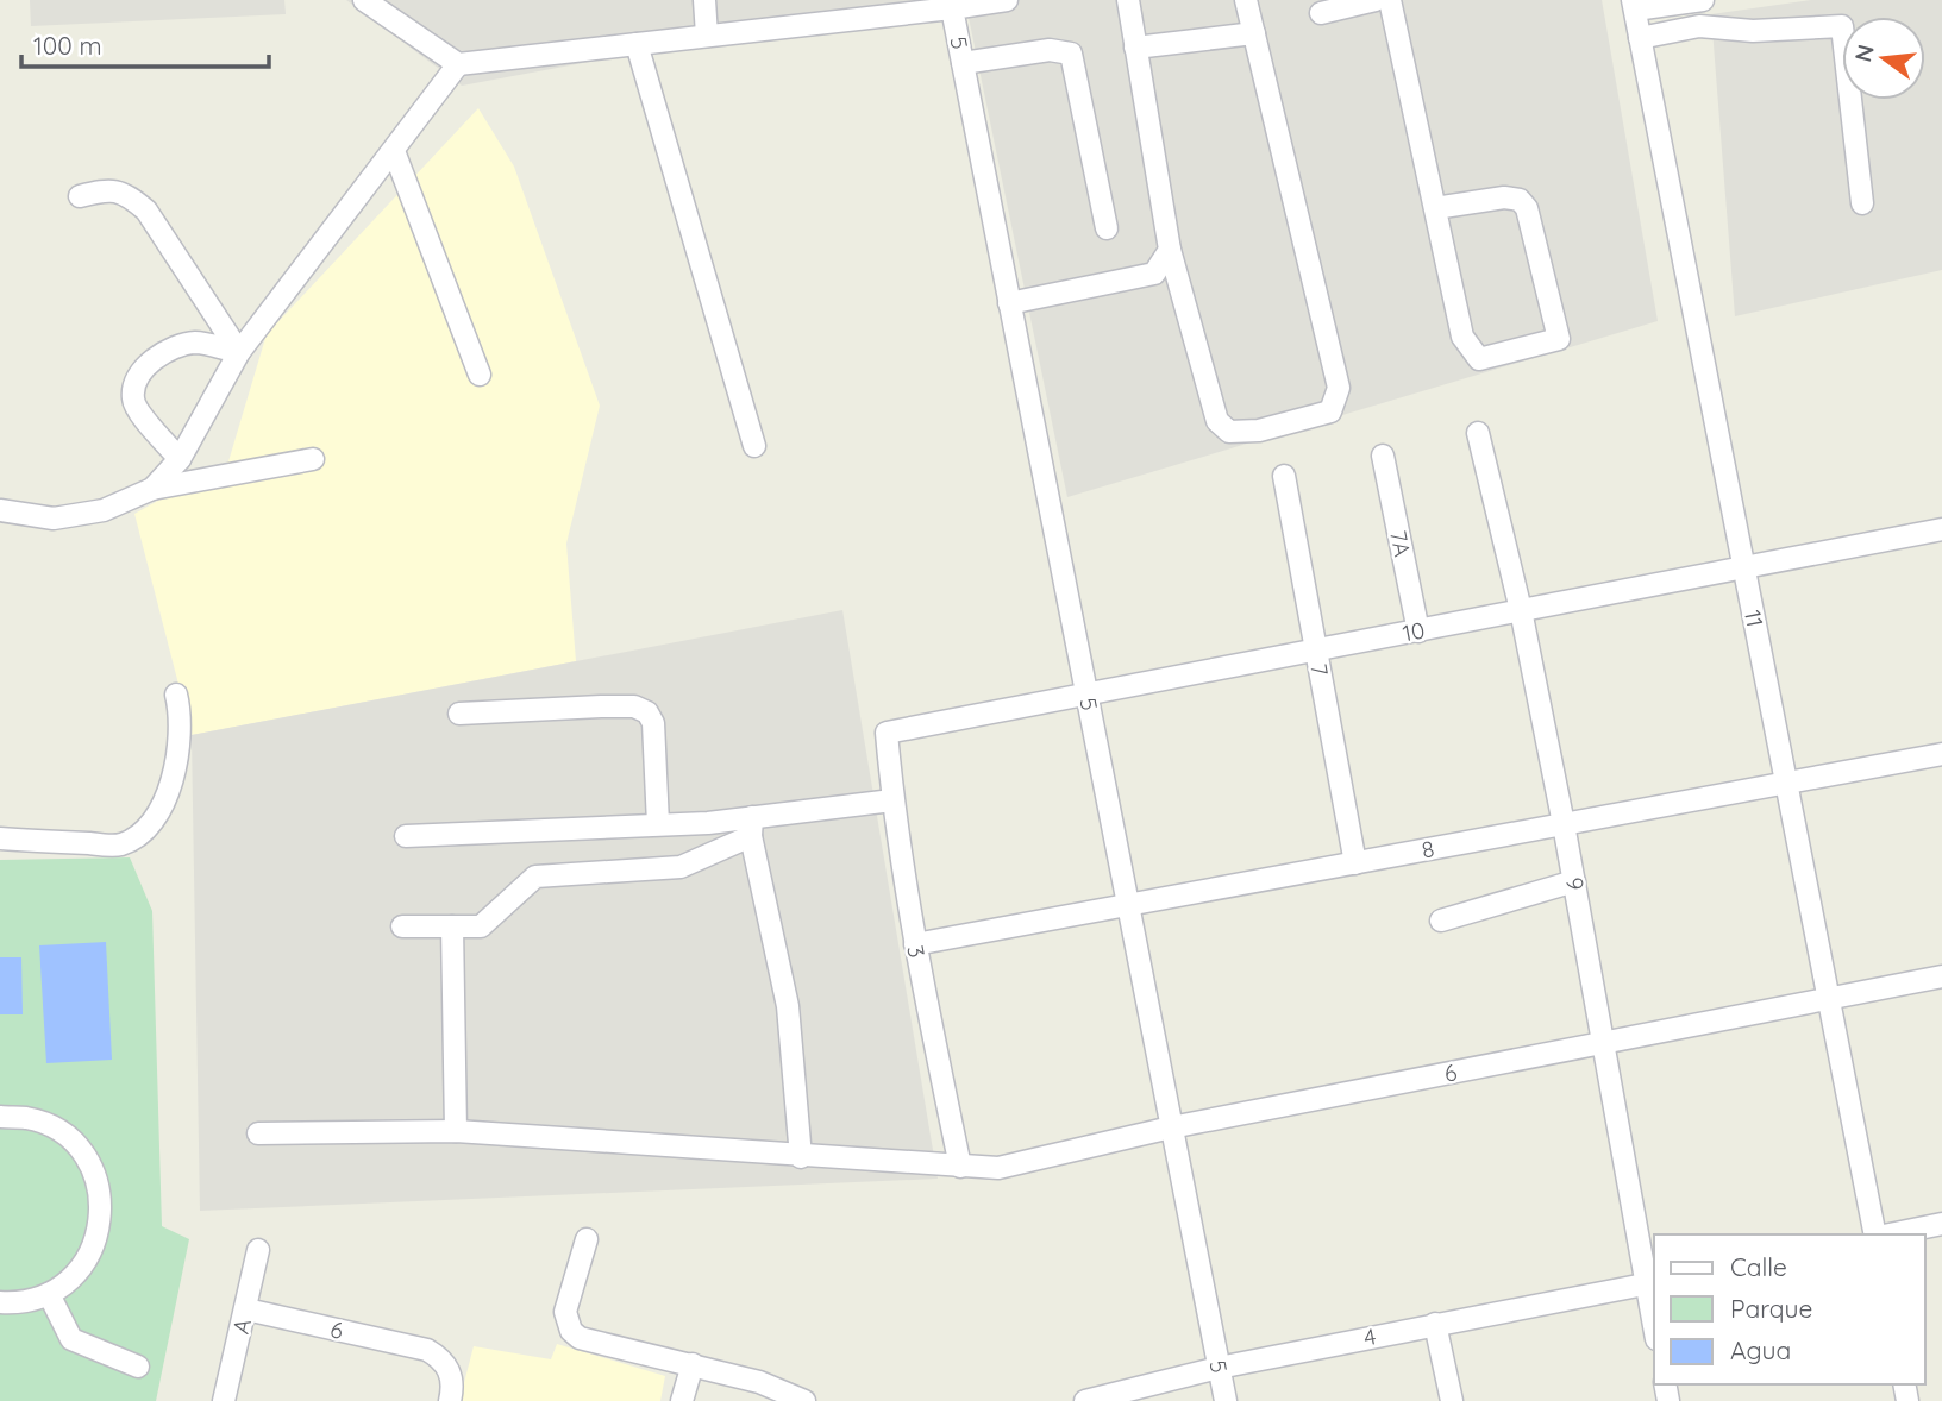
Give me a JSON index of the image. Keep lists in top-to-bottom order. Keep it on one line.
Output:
{"streets":{"street":["5","7A","11","10","7","8","9","3","6","A","4"]},"crossings":[["5","10"],["5","8"],["5","6"],["5","4"],["7A","10"],["11","10"],["11","8"],["11","6"],["10","7"],["10","9"],["10","3"],["7","8"],["8","9"],["8","3"],["9","6"],["9","4"],["3","6"],["6","A"]],"legend":["Calle","Parque","Agua"],"scale_bar":"100 m","north":"left"}
